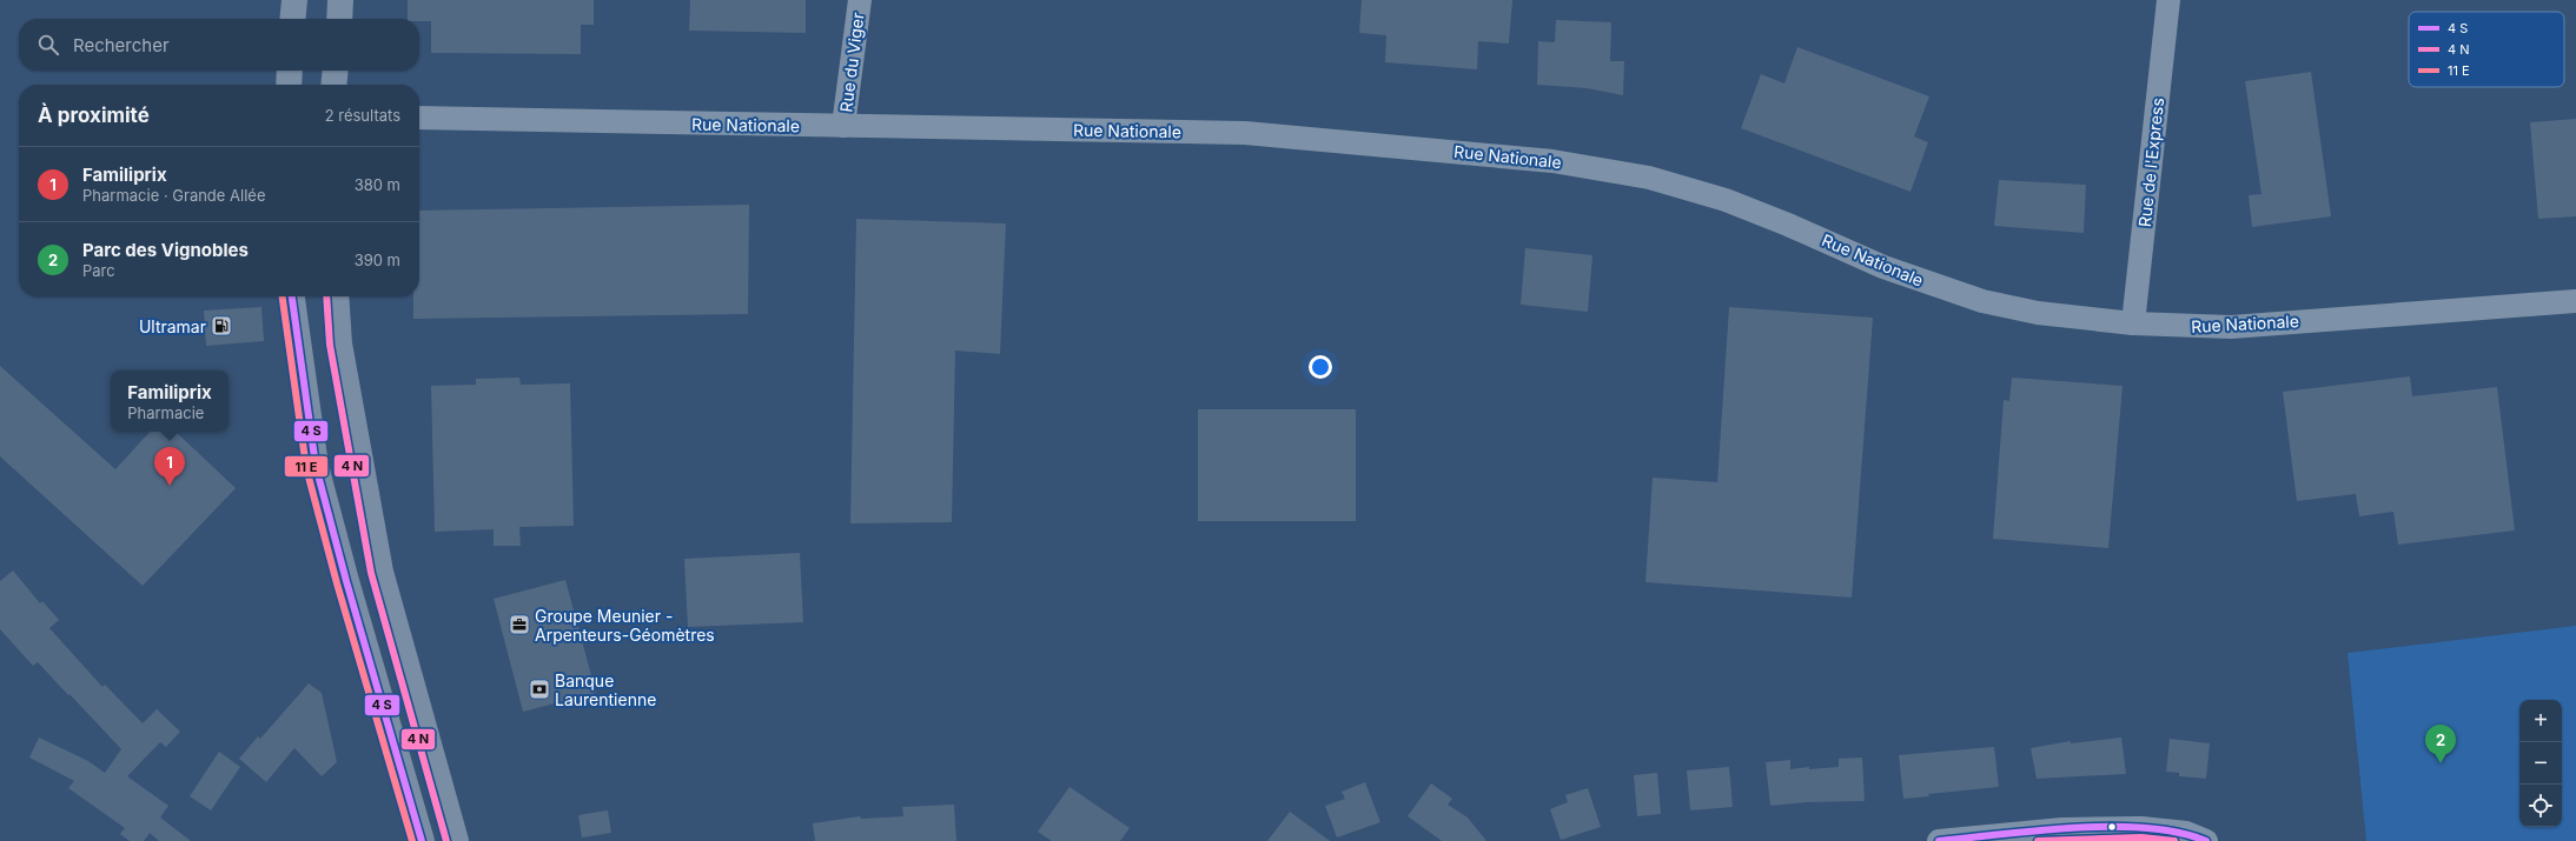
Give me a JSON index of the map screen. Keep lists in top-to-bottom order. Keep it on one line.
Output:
{"streets":{"street":["Rue du Viger","Rue Nationale","Rue de l'Express"]},"crossings":[["Rue du Viger","Rue Nationale"],["Rue Nationale","Rue de l'Express"]],"places":{"fuel station":["Ultramar"],"office":["Groupe Meunier - Arpenteurs-Géomètres"],"bank":["Banque Laurentienne"]},"legend":["4 S","4 N","11 E"],"page":{"search":"Rechercher","heading":["À proximité","2 résultats"],"list":[{"mark":"1","name":"Familiprix","note":"Pharmacie · Grande Allée","value":"380 m"},{"mark":"2","name":"Parc des Vignobles","note":"Parc","value":"390 m"}],"popup":["Familiprix","Pharmacie"],"pins":["1","2"],"map_buttons":["+","−"]}}
